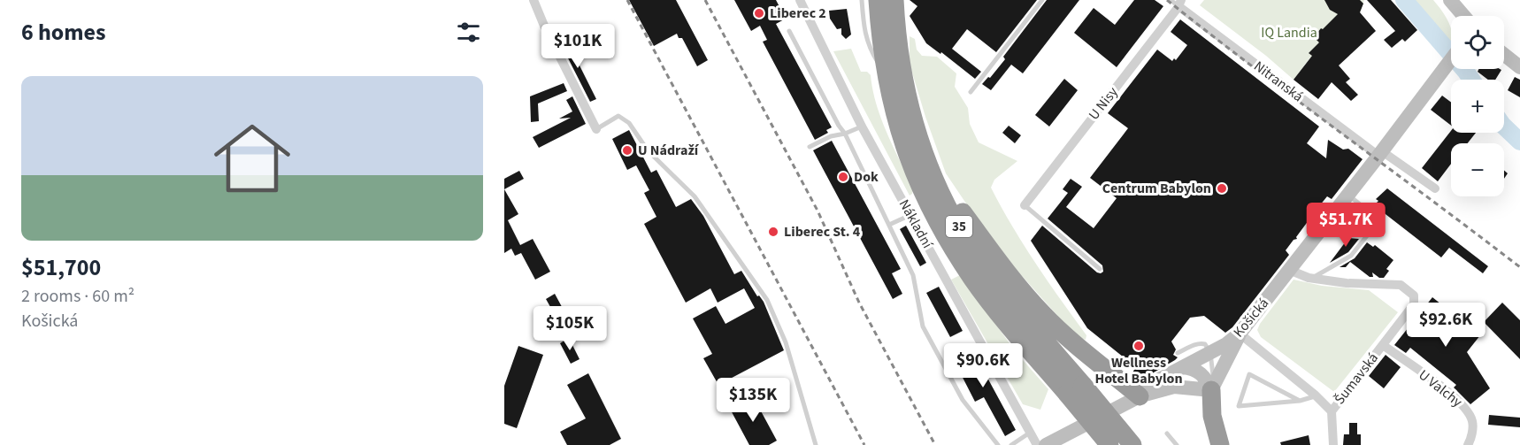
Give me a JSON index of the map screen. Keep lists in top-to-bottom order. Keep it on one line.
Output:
{"streets":{"highway":["35"],"street":["Nitranská","U Nisy","Nákladní","Košická","Šumavská","U Valchy"]},"crossings":[["Nitranská","U Nisy"],["Nitranská","Košická"],["Košická","Šumavská"],["Šumavská","U Valchy"]],"parks":["IQ Landia"],"places":["Liberec 2","U Nádraží","Dok","Centrum Babylon","Liberec St. 4","Wellness Hotel Babylon"],"page":{"heading":"6 homes","map_buttons":["+","−"],"price":["$101K","$51.7K","$92.6K","$105K","$90.6K","$135K"],"list":[{"name":"$51,700","note":"2 rooms · 60 m² · Košická"}]}}
